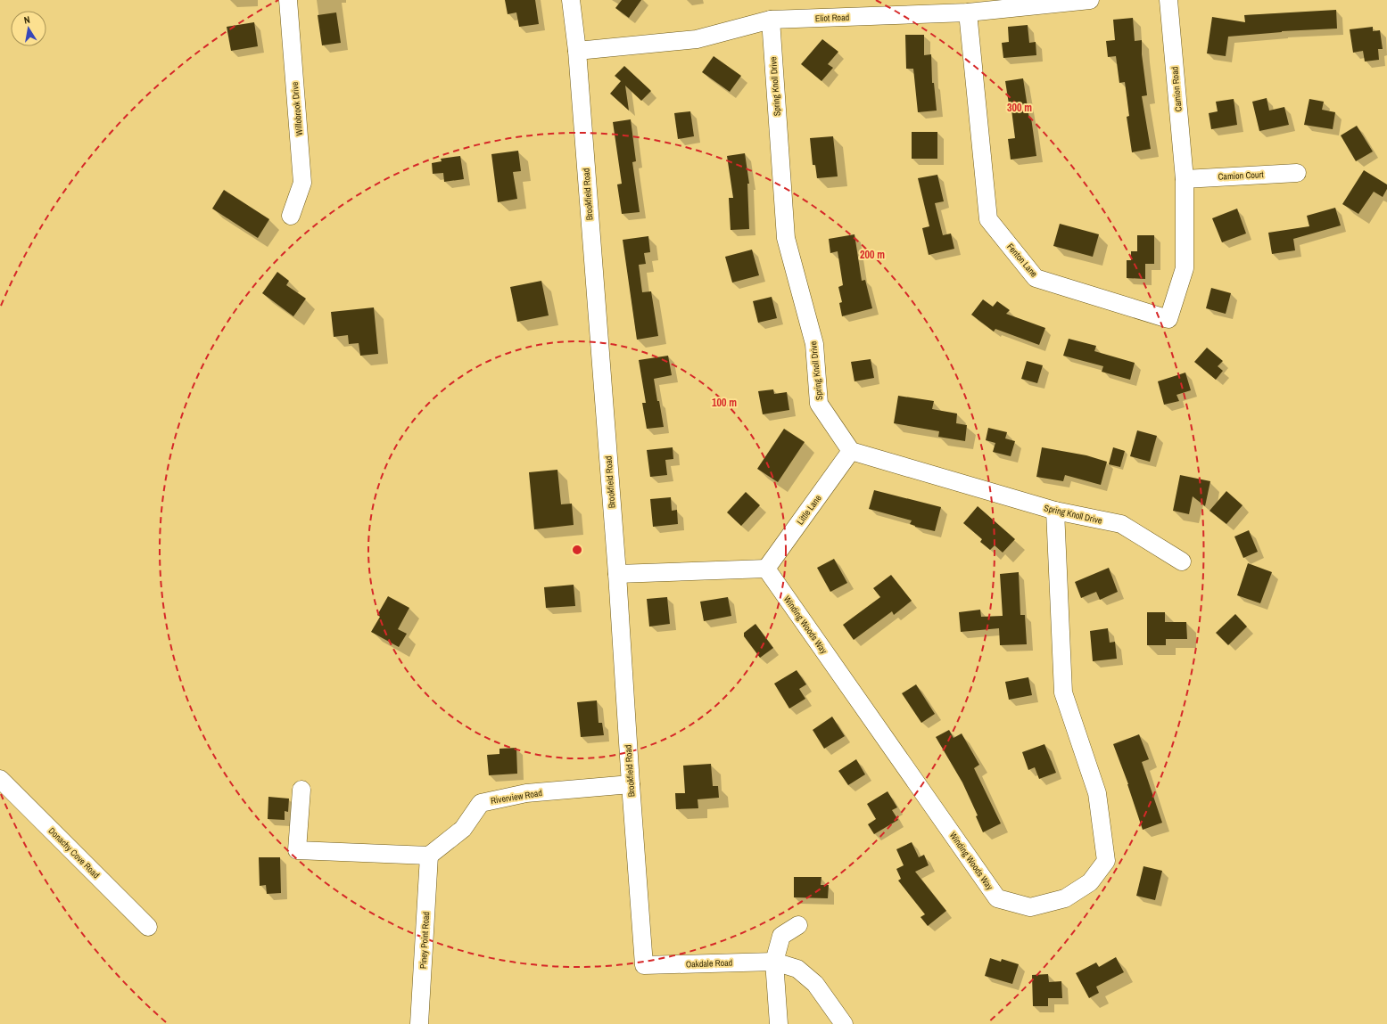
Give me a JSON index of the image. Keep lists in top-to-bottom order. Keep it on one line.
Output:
{"streets":{"street":["Eliot Road","Spring Knoll Drive","Camion Road","Willobrook Drive","Camion Court","Brookfield Road","Fenton Lane","Little Lane","Winding Woods Way","Riverview Road","Donachy Cove Road","Piney Point Road","Oakdale Road"]},"crossings":[["Eliot Road","Spring Knoll Drive"],["Eliot Road","Brookfield Road"],["Eliot Road","Fenton Lane"],["Spring Knoll Drive","Little Lane"],["Spring Knoll Drive","Winding Woods Way"],["Camion Road","Camion Court"],["Camion Road","Fenton Lane"],["Camion Court","Fenton Lane"],["Brookfield Road","Riverview Road"],["Brookfield Road","Oakdale Road"],["Little Lane","Winding Woods Way"],["Riverview Road","Piney Point Road"]],"north":"top","rings":["300 m","200 m","100 m"]}
